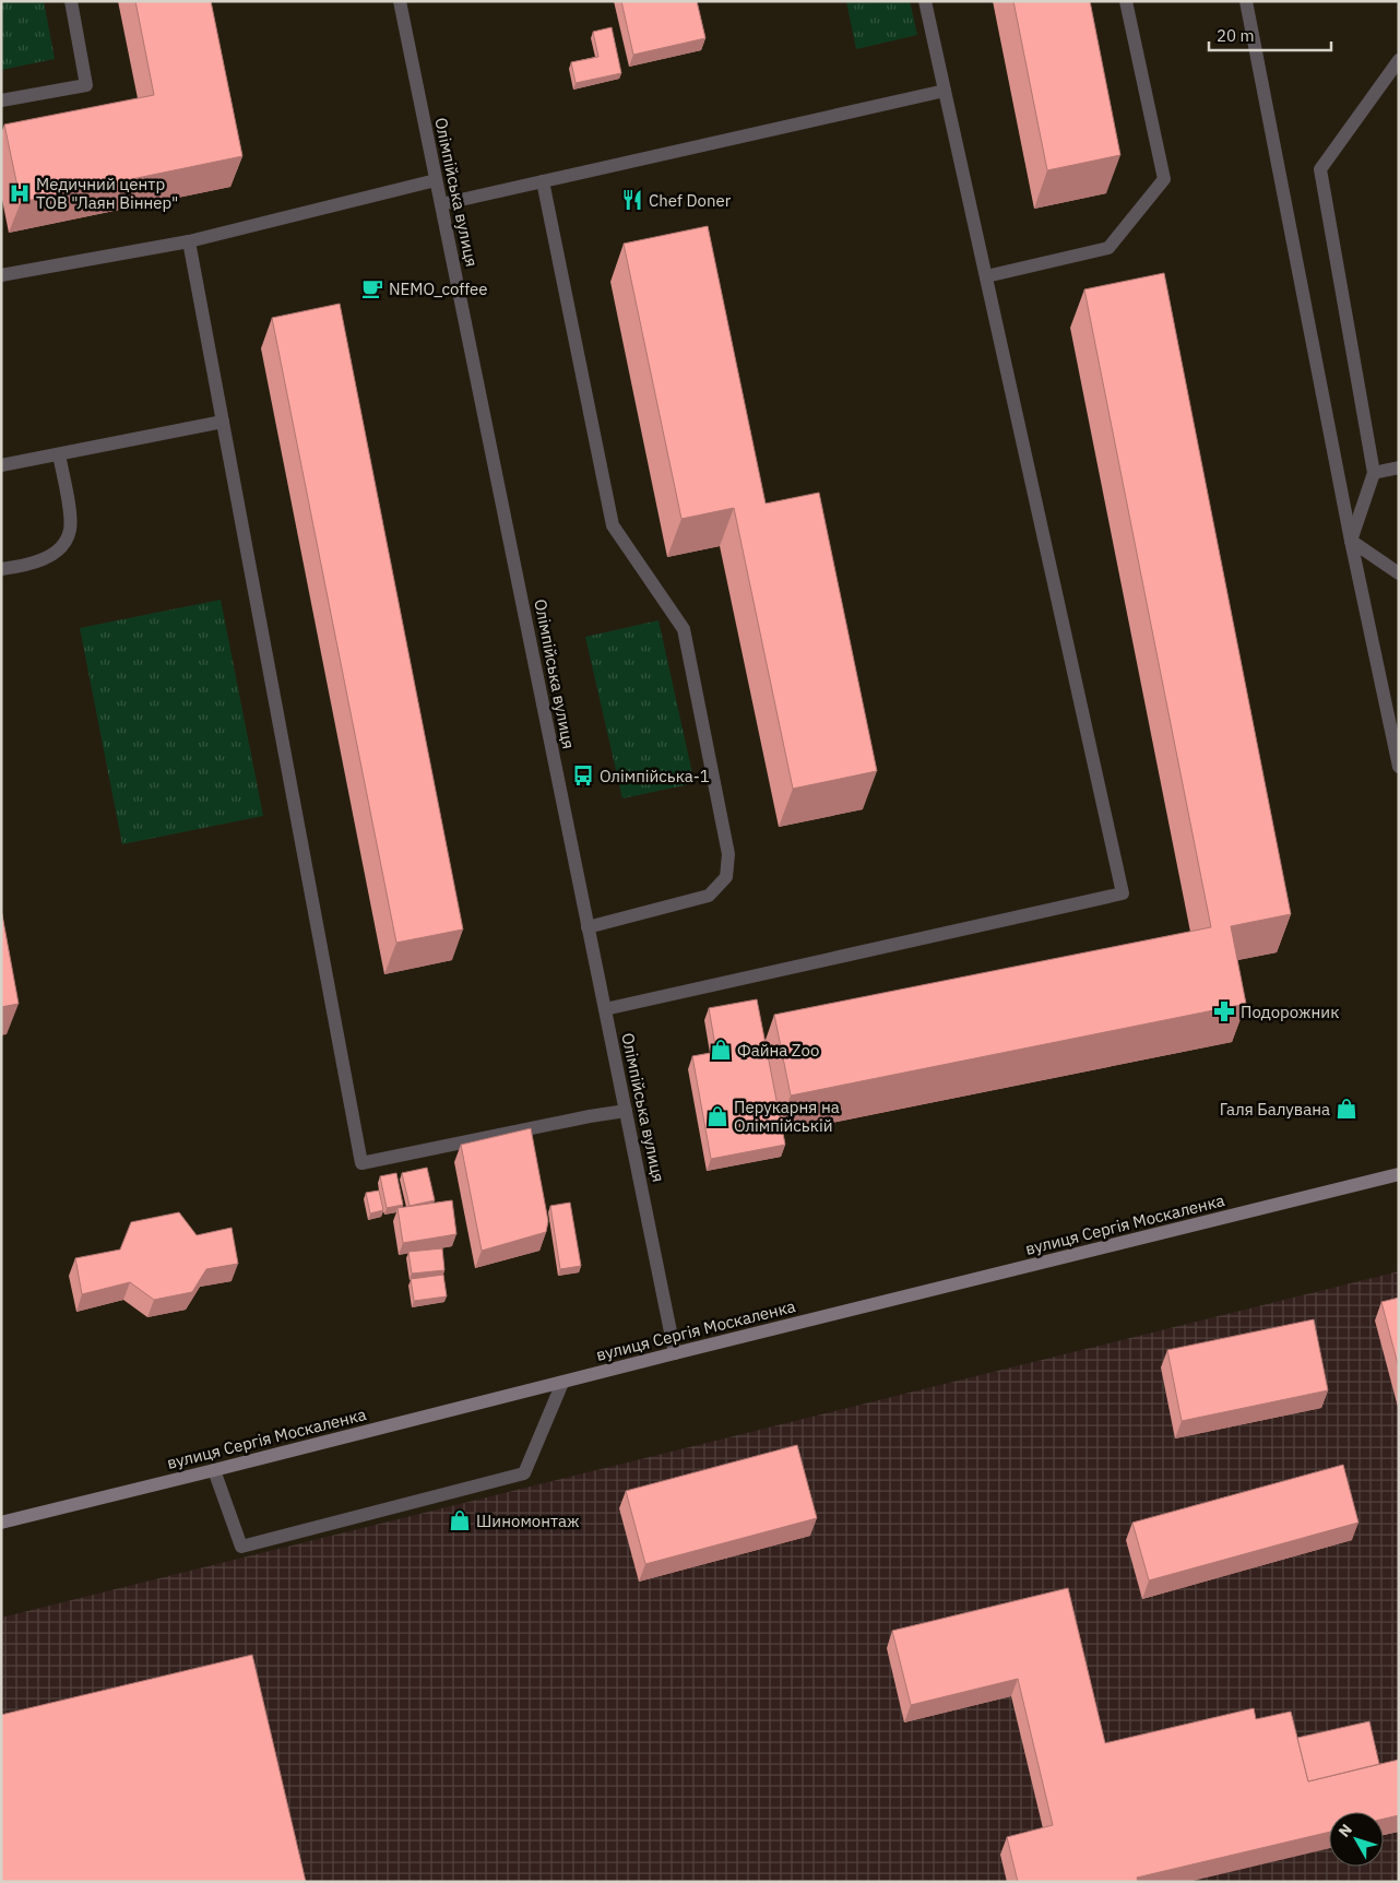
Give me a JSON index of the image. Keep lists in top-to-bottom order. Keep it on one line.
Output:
{"streets":{"main road":["вулиця Сергія Москаленка"],"street":["Олімпійська вулиця"]},"crossings":[["Олімпійська вулиця","вулиця Сергія Москаленка"]],"places":{"hospital":["Медичний центр ТОВ \"Лаян Віннер\""],"restaurant":["Chef Doner"],"cafe":["NEMO_coffee"],"bus stop":["Олімпійська-1"],"pharmacy":["Подорожник"],"shop":["Файна Zoo","Галя Балувана","Перукарня на Олімпійській","Шиномонтаж"]},"scale_bar":"20 m","north":"top left"}
